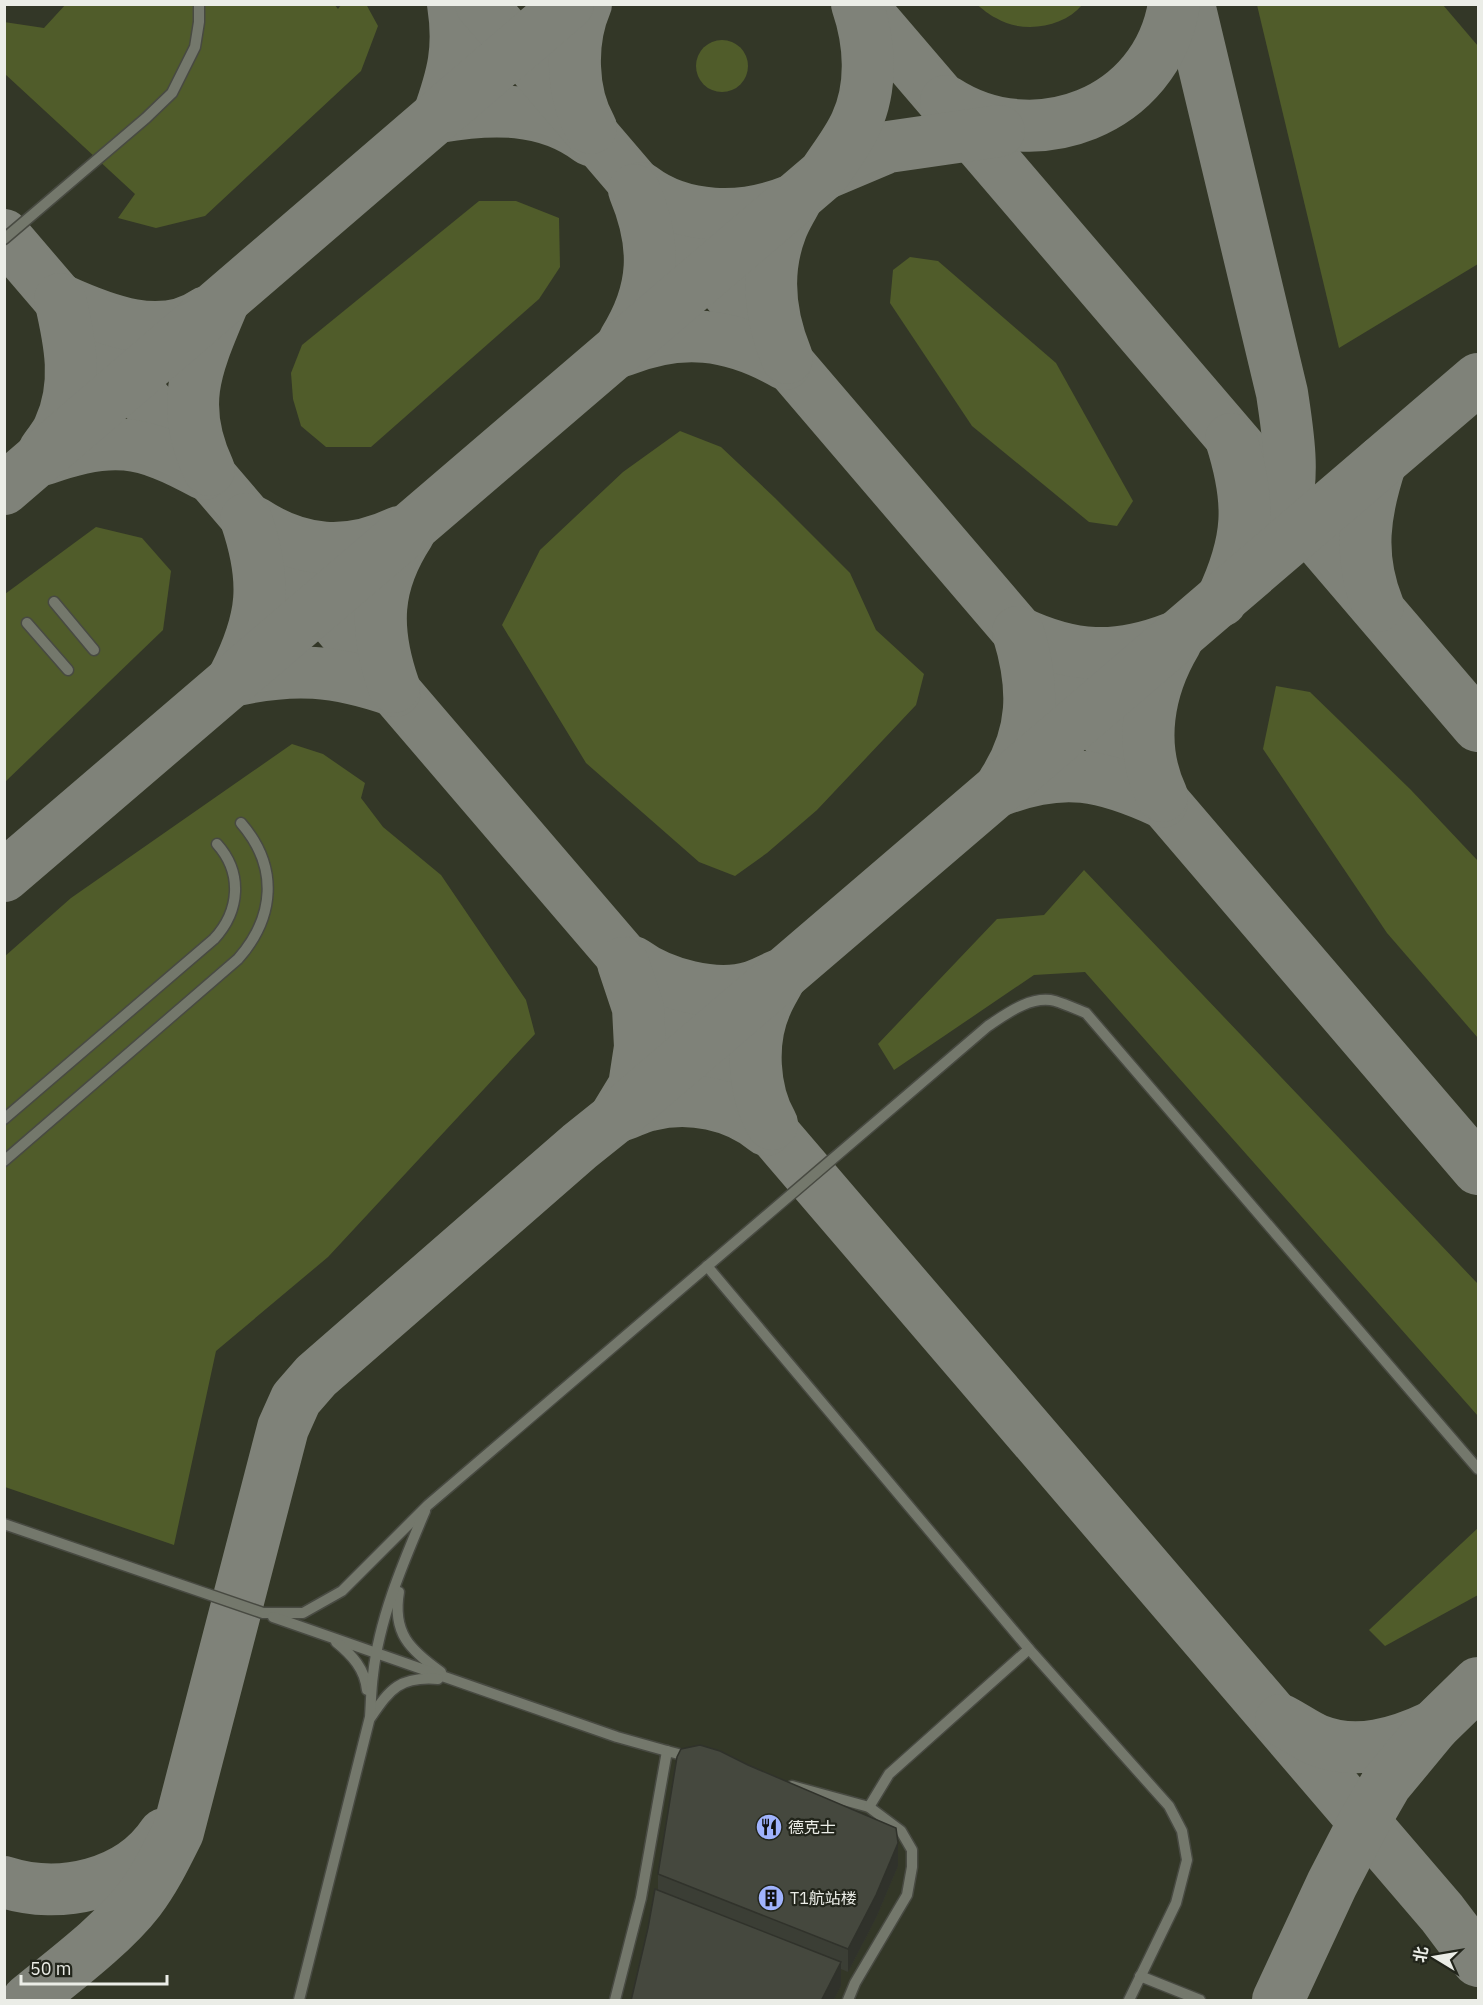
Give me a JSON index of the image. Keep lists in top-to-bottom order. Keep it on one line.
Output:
{"places":{"restaurant":["德克士"],"building":["T1航站楼"]},"scale_bar":"50 m","north":"left"}
